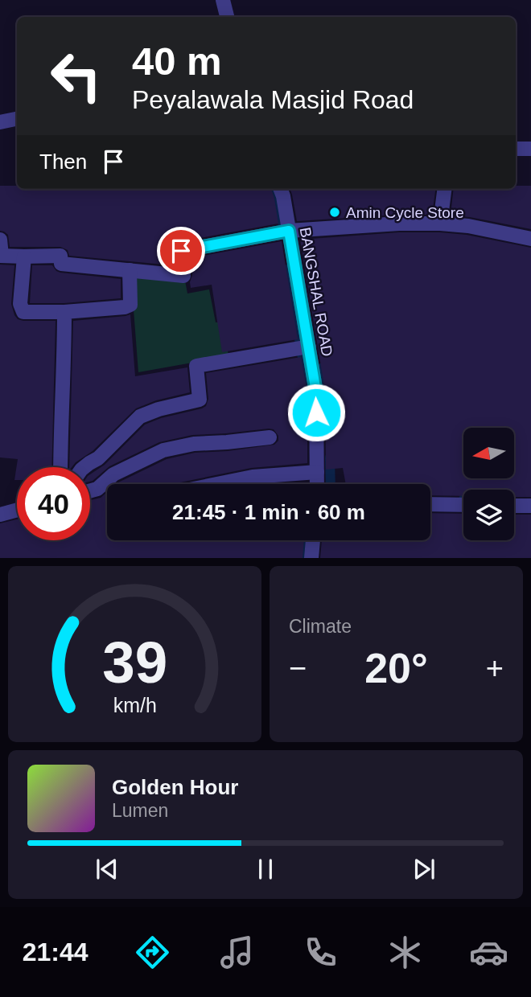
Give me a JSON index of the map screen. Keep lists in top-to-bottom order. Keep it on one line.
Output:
{"streets":{"street":["BANGSHAL ROAD"]},"places":["Amin Cycle Store"],"north":"left","page":{"turn":["40 m","Peyalawala Masjid Road"],"then":"Then","limit":"40","trip":"21:45 · 1 min · 60 m","tile":"Climate","heat":["−","20°","+"],"song":["Golden Hour","Lumen"],"tabs":"21:44","gauge":["39","km/h"]}}
